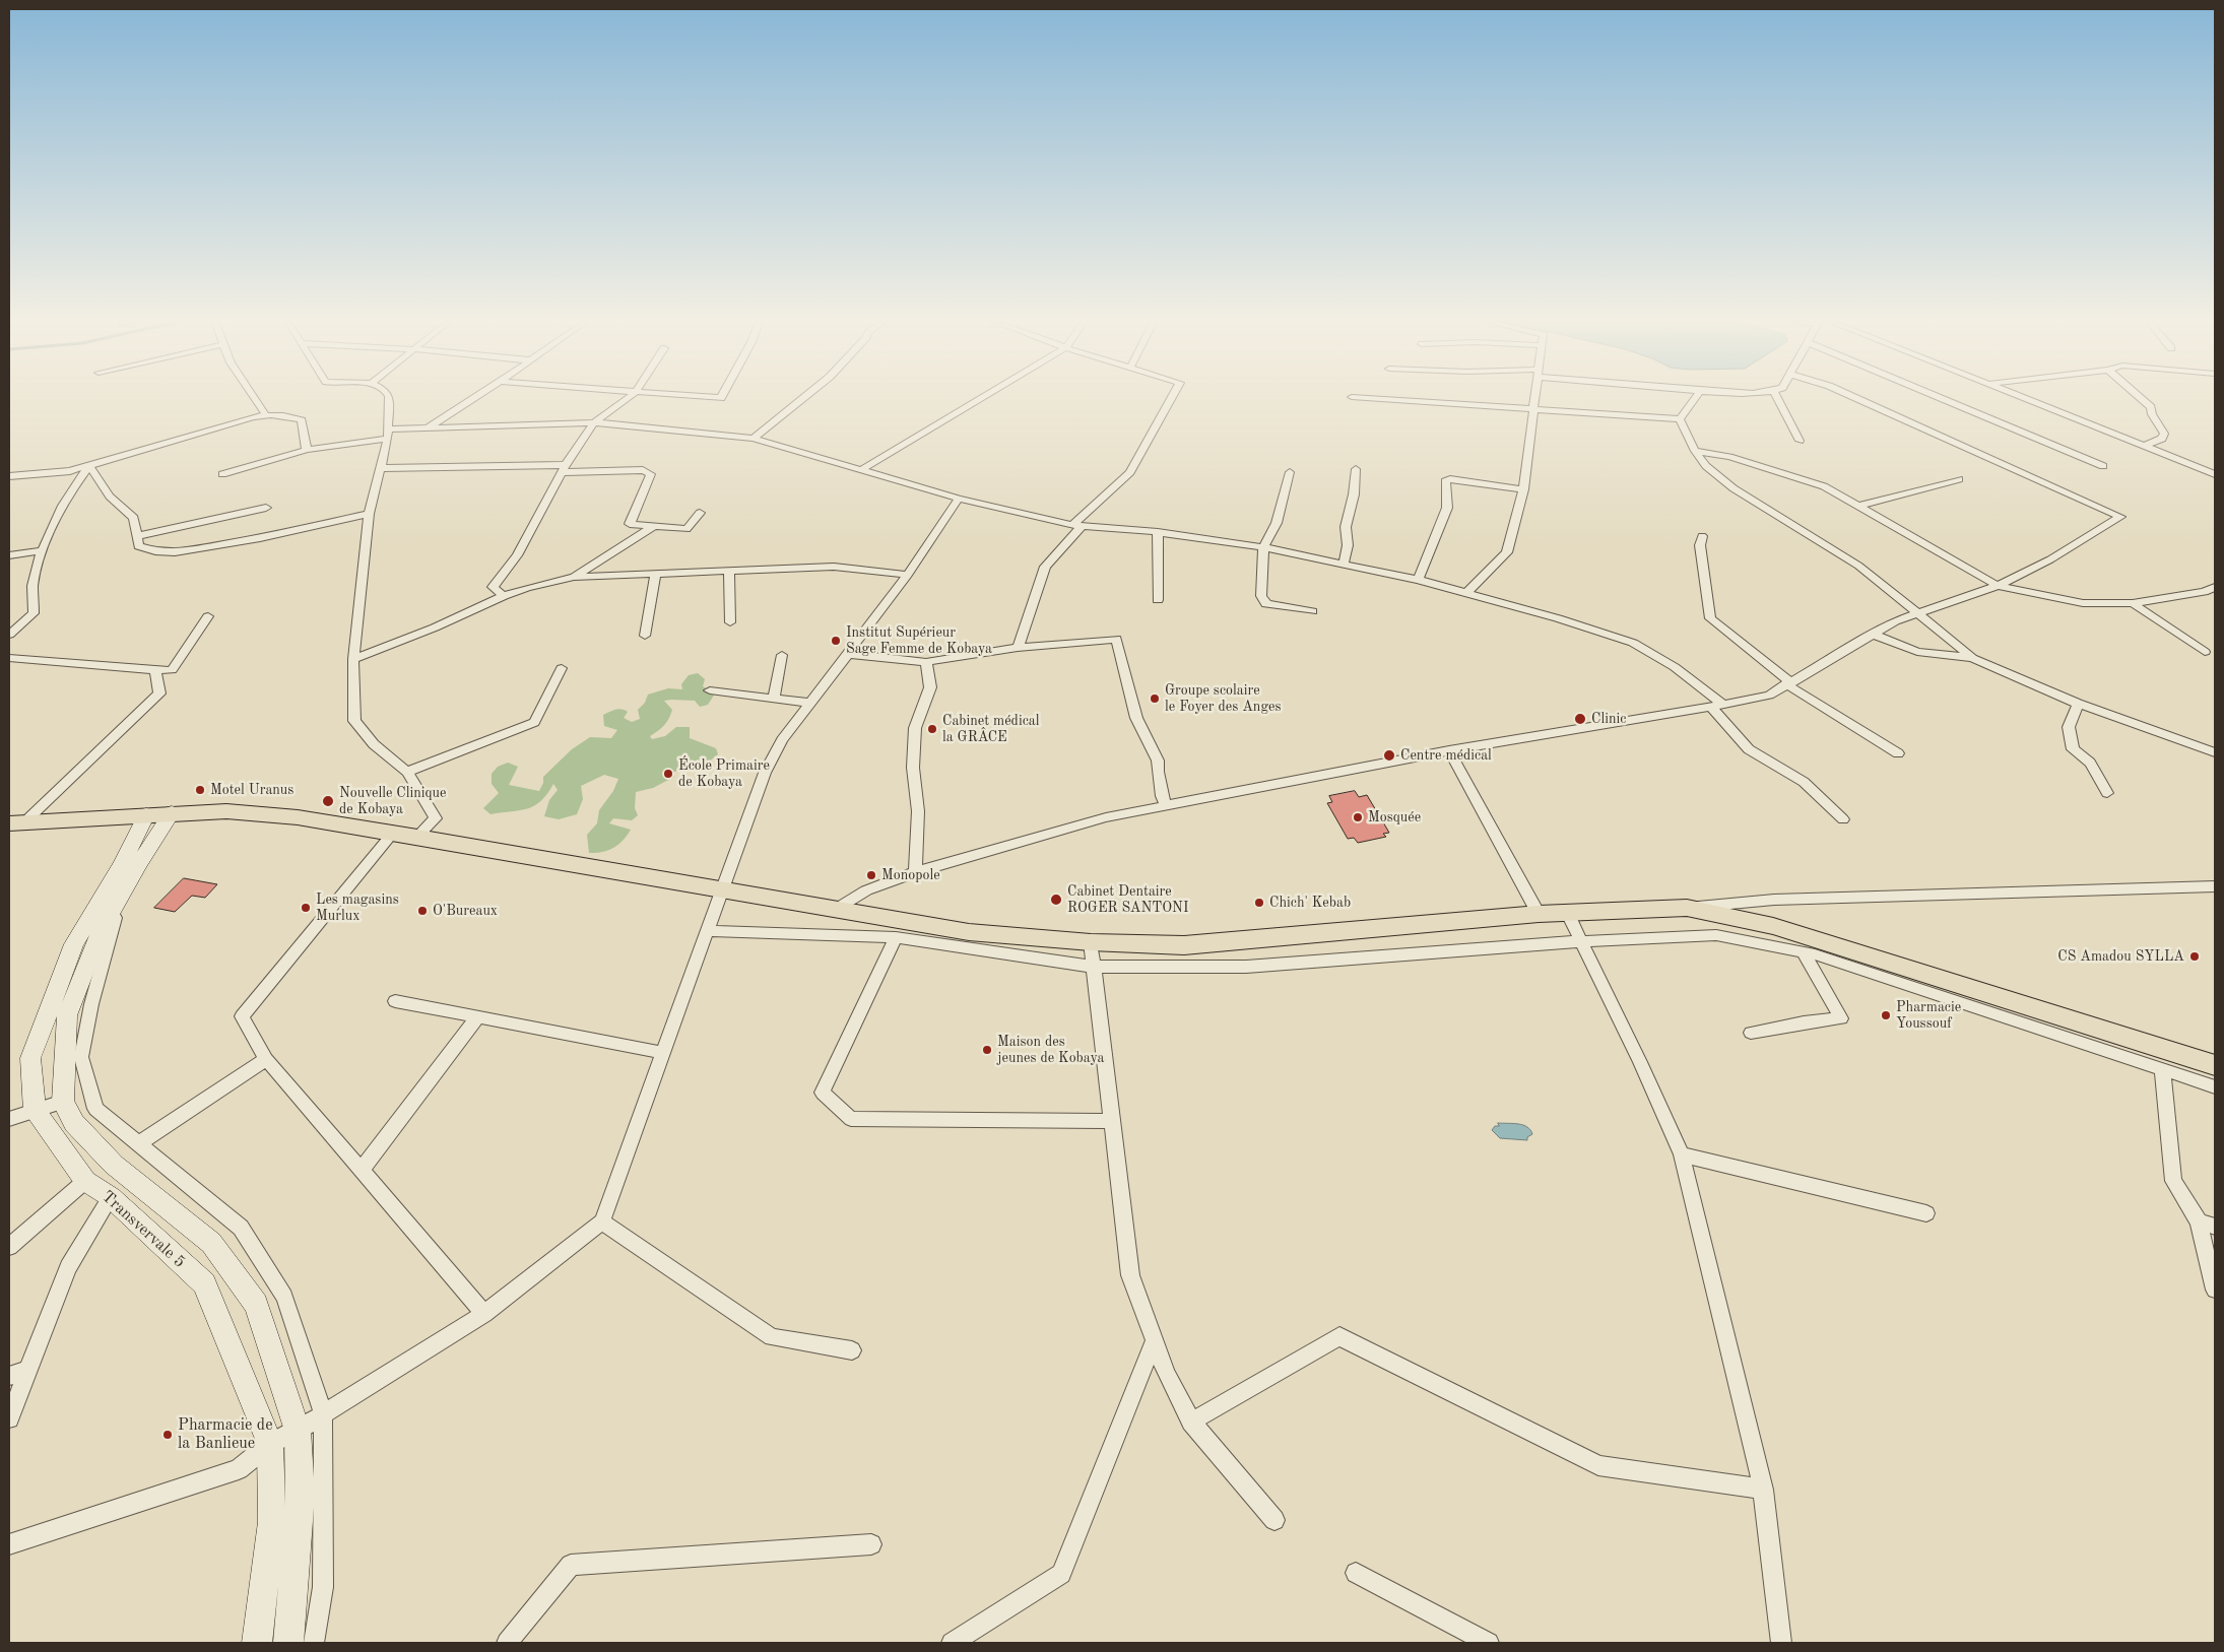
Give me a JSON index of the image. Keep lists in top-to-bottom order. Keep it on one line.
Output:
{"streets":{"main road":["Transvervale 5"]},"places":["Institut Supérieur Sage Femme de Kobaya","Groupe scolaire le Foyer des Anges","Clinic","Cabinet médical la GRÂCE","Centre médical","École Primaire de Kobaya","Motel Uranus","Nouvelle Clinique de Kobaya","Mosquée","Monopole","Cabinet Dentaire ROGER SANTONI","Chich' Kebab","Les magasins Murlux","O'Bureaux","CS Amadou SYLLA","Pharmacie Youssouf","Maison des jeunes de Kobaya","Pharmacie de la Banlieue"]}
